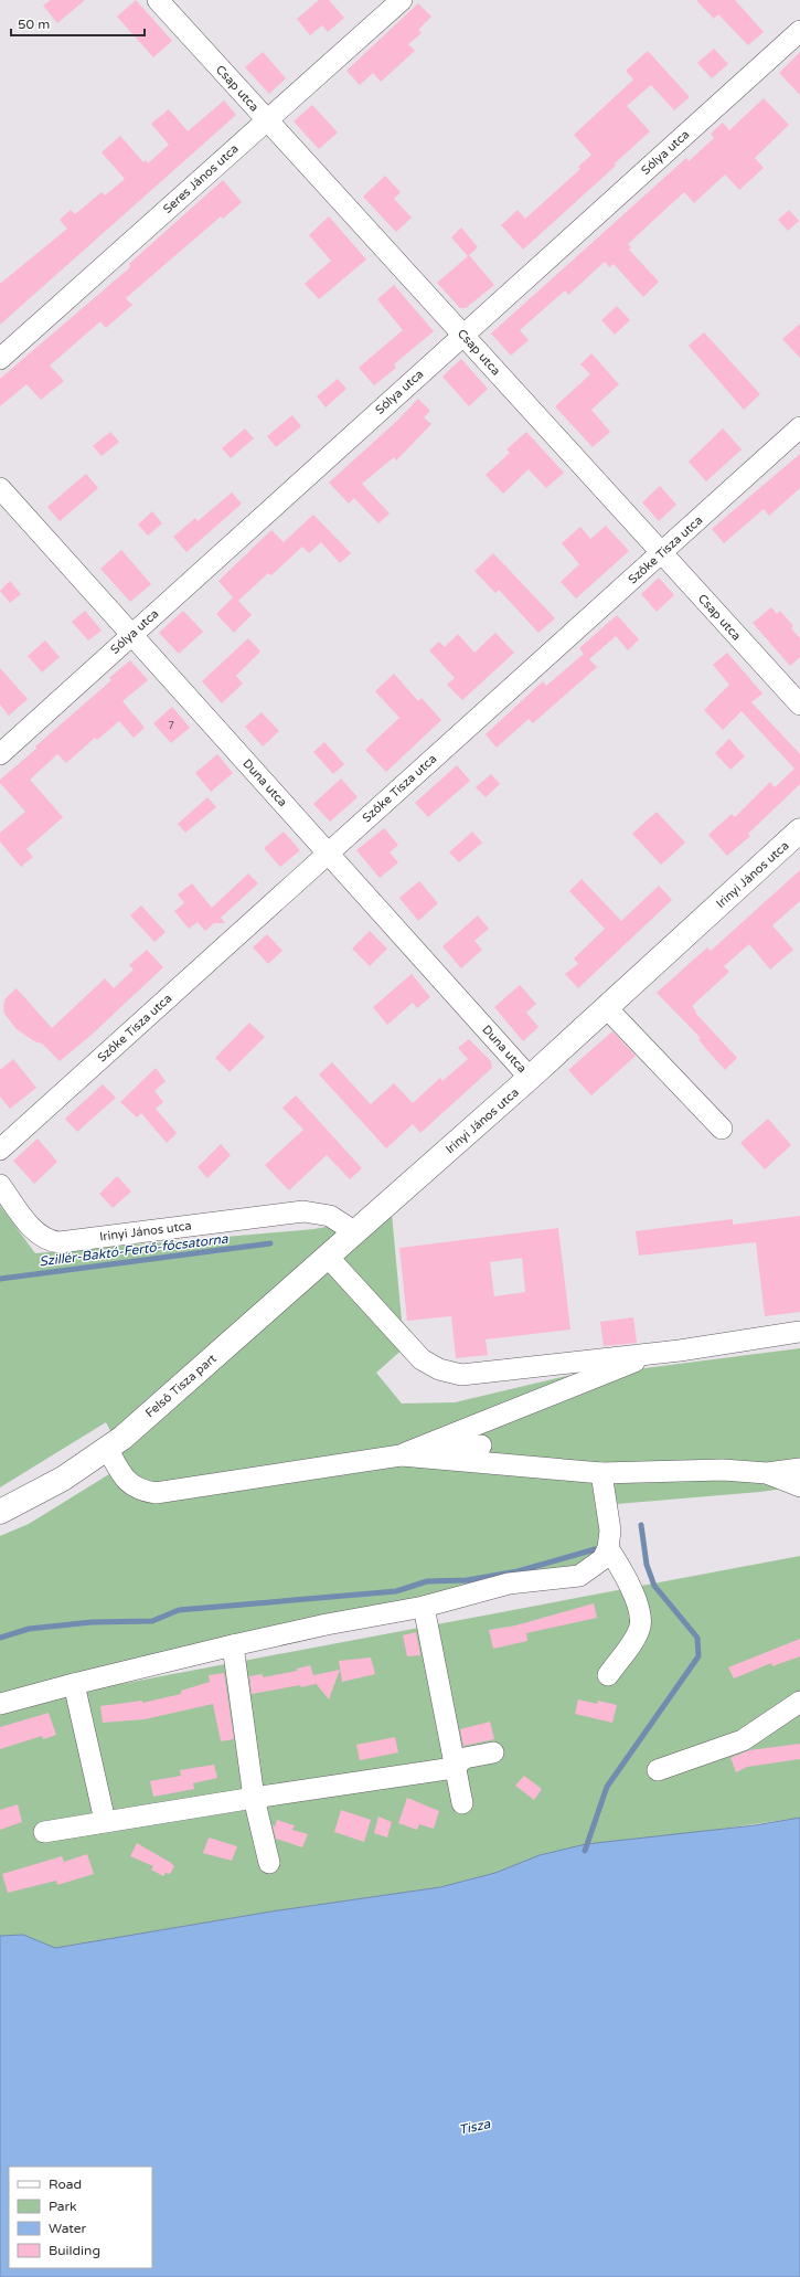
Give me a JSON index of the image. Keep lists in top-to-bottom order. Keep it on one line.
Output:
{"streets":{"main road":["Irinyi János utca","Felső Tisza part"],"street":["Csap utca","Sólya utca","Seres János utca","Szőke Tisza utca","Duna utca"]},"crossings":[["Csap utca","Sólya utca"],["Csap utca","Seres János utca"],["Csap utca","Szőke Tisza utca"],["Sólya utca","Duna utca"],["Szőke Tisza utca","Duna utca"],["Duna utca","Irinyi János utca"],["Irinyi János utca","Felső Tisza part"]],"water":["Szillér-Baktó-Fertő-főcsatorna","Tisza"],"house_numbers":["7"],"legend":["Road","Park","Water","Building"],"scale_bar":"50 m"}
